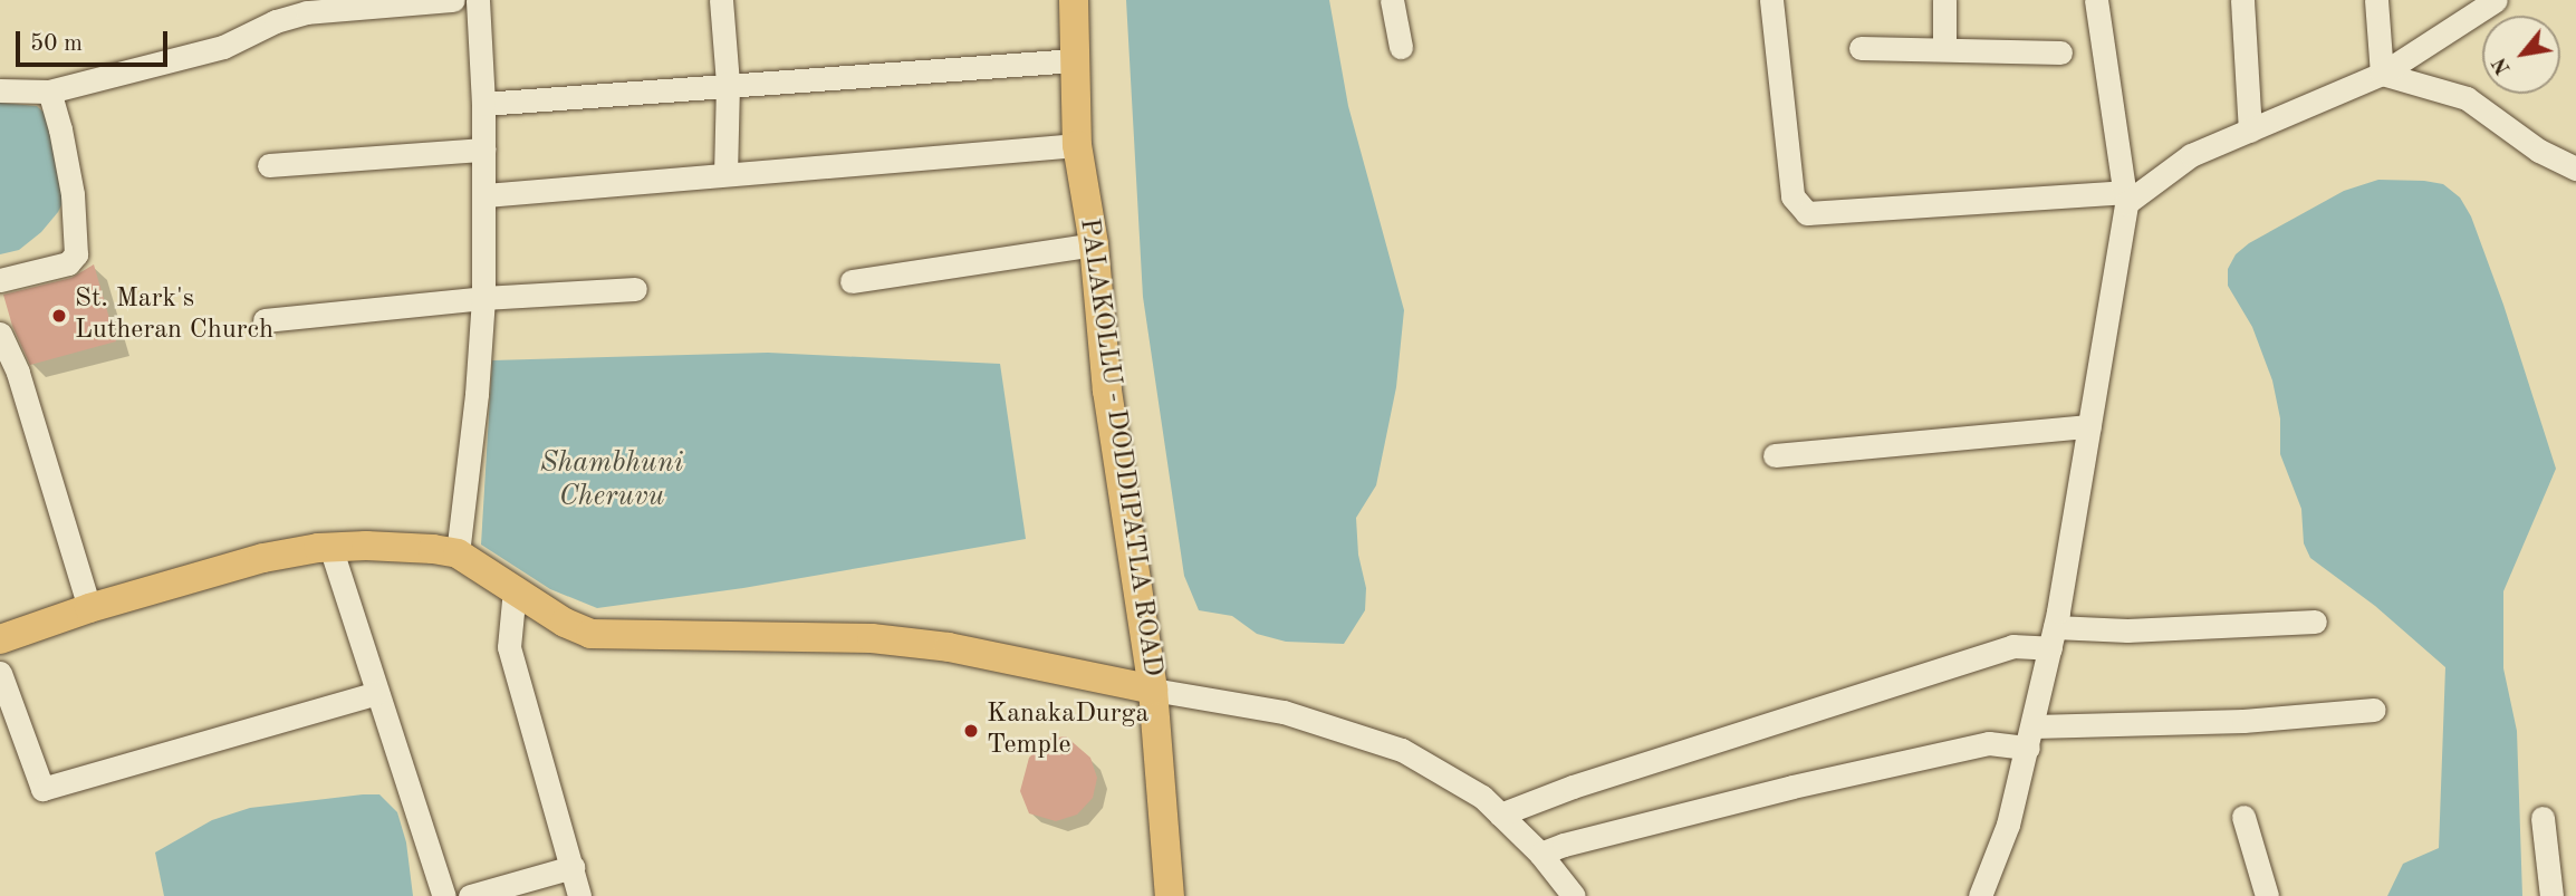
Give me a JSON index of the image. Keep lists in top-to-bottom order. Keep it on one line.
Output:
{"streets":{"main road":["PALAKOLLU - DODDIPATLA ROAD"]},"water":["Shambhuni Cheruvu"],"places":["St. Mark's Lutheran Church","KanakaDurga Temple"],"scale_bar":"50 m","north":"bottom left"}
